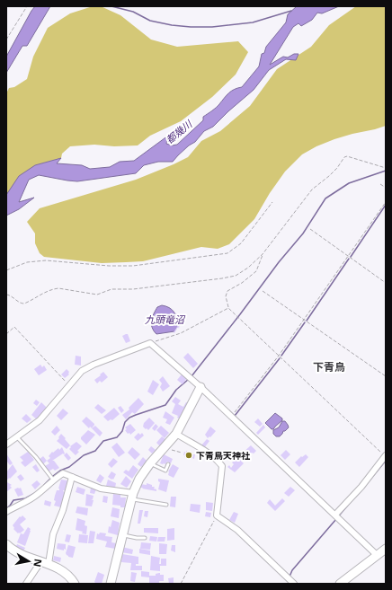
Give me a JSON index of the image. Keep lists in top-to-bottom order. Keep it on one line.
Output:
{"districts":["下青鳥"],"water":["都幾川","九頭竜沼"],"places":["下青鳥天神社"],"north":"right"}
